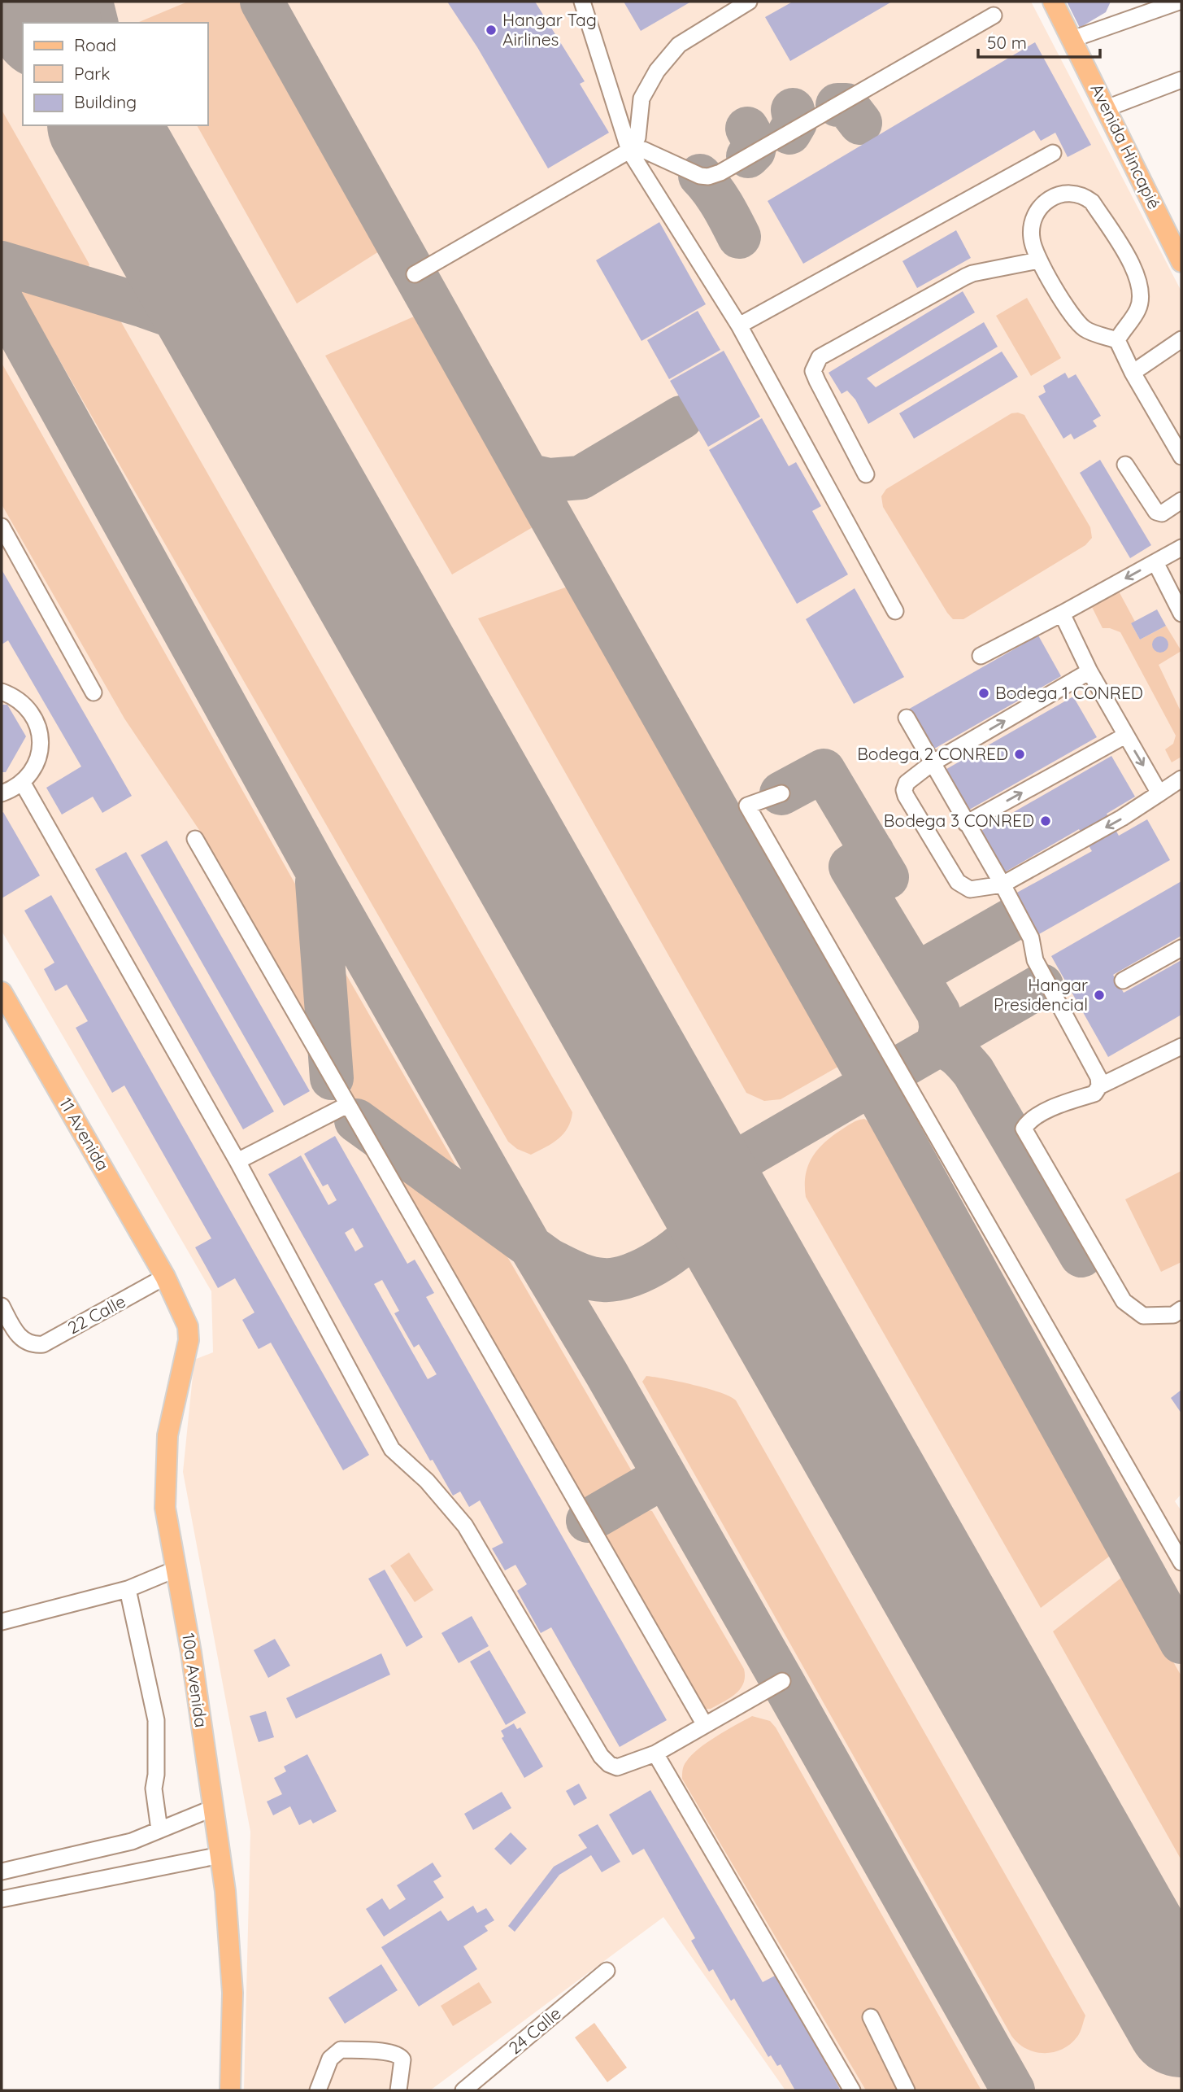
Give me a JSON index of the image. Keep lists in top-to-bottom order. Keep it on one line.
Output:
{"streets":{"main road":["Avenida Hincapié","11 Avenida","10a Avenida"],"street":["22 Calle","24 Calle"]},"crossings":[["11 Avenida","22 Calle"],["11 Avenida","10a Avenida"],["22 Calle","10a Avenida"]],"places":["Hangar Tag Airlines","Bodega 1 CONRED","Bodega 2 CONRED","Bodega 3 CONRED","Hangar Presidencial"],"legend":["Road","Park","Building"],"scale_bar":"50 m"}
